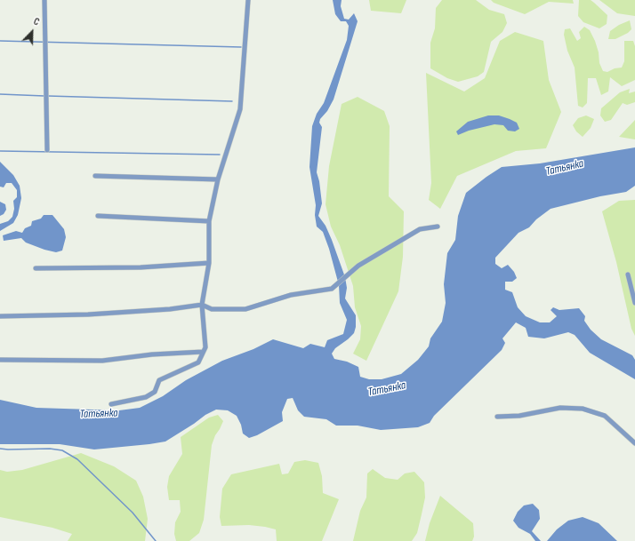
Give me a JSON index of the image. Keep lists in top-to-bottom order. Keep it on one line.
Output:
{"water":["Татьянка"],"north":"top right"}
